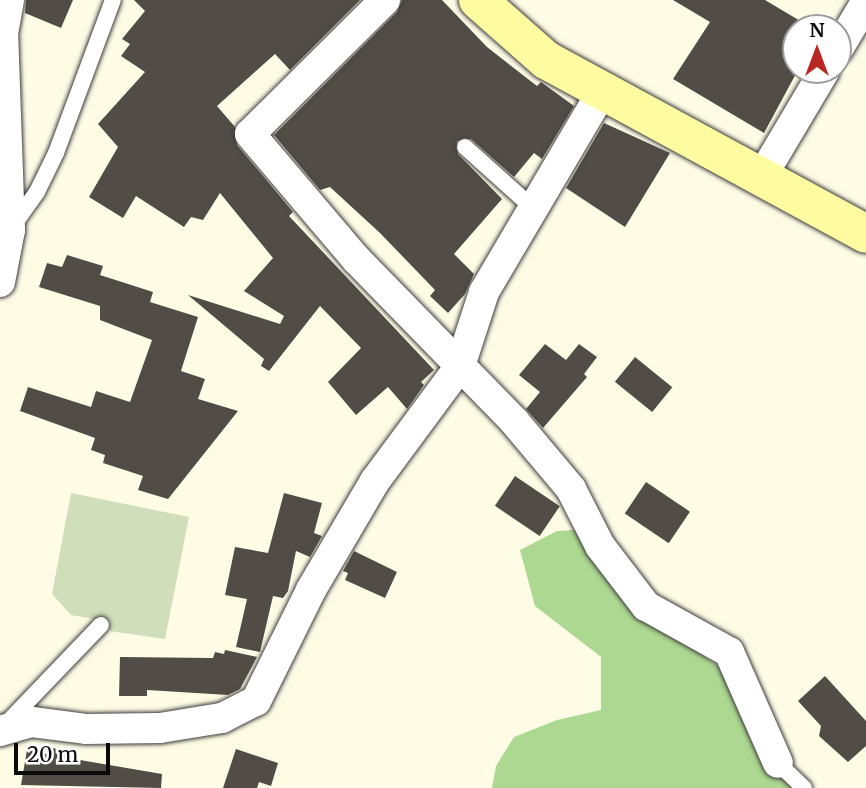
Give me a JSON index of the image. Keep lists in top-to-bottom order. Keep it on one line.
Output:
{"scale_bar":"20 m","north":"top"}
